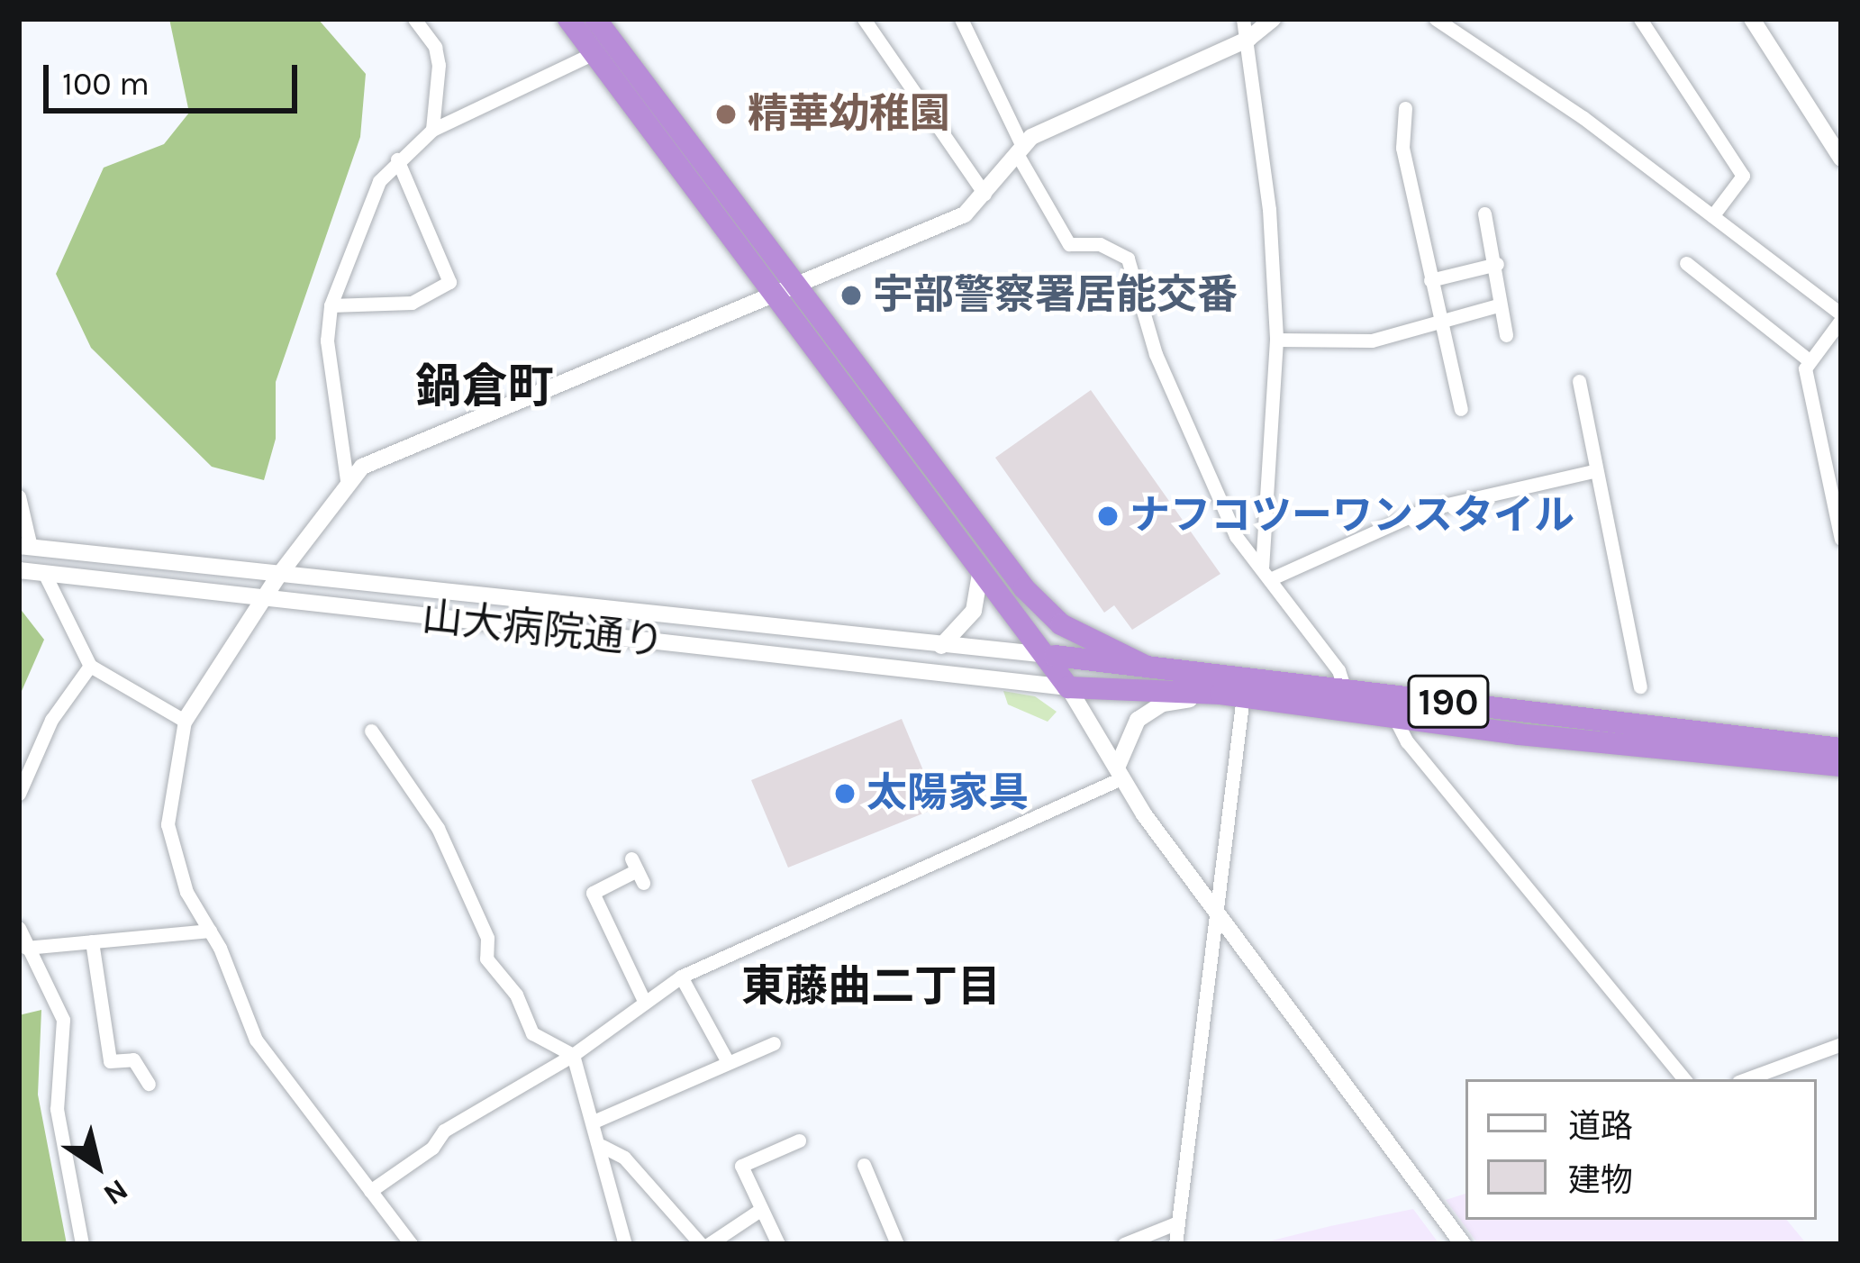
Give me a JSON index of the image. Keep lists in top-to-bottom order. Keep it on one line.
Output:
{"streets":{"highway":["190"],"street":["山大病院通り"]},"crossings":[["山大病院通り","190"]],"districts":["鍋倉町","東藤曲二丁目"],"places":["精華幼稚園","宇部警察署居能交番","ナフコツーワンスタイル","太陽家具"],"legend":["道路","建物"],"scale_bar":"100 m","north":"bottom right"}
